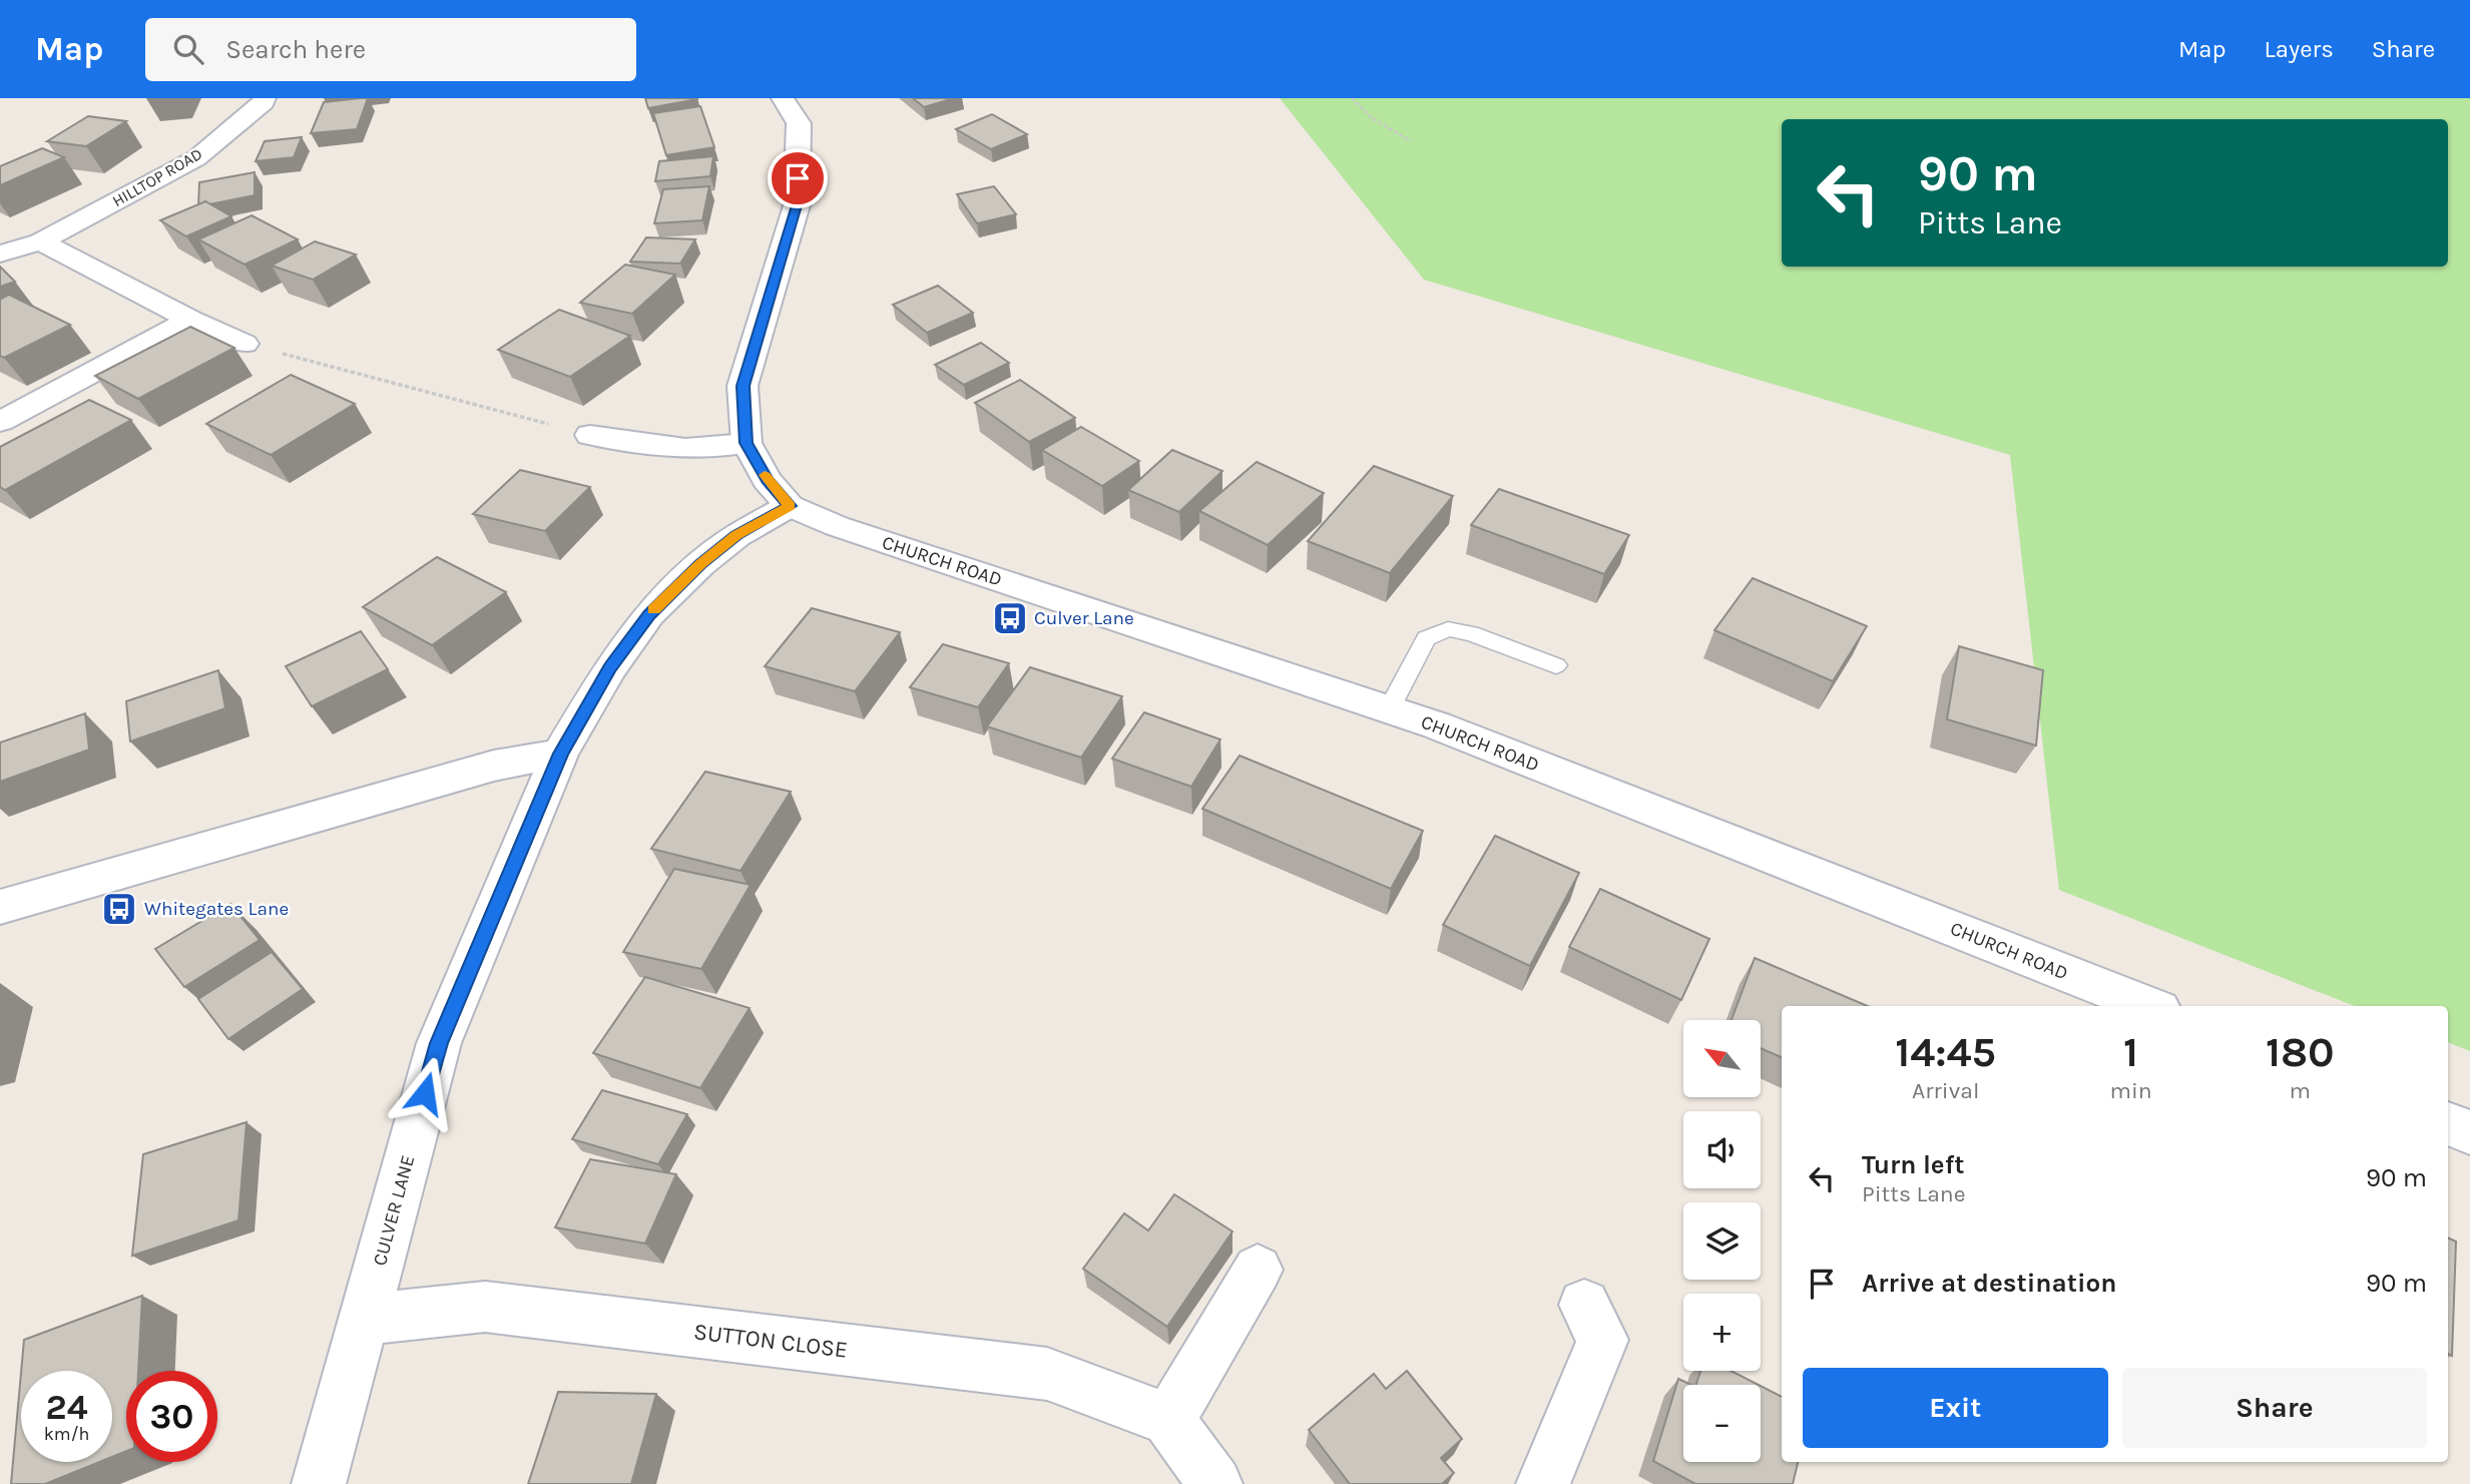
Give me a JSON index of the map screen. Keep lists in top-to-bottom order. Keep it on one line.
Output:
{"streets":{"street":["HILLTOP ROAD","CHURCH ROAD","CULVER LANE","SUTTON CLOSE"]},"crossings":[["CHURCH ROAD","CULVER LANE"],["CULVER LANE","SUTTON CLOSE"]],"places":{"bus stop":["Culver Lane","Whitegates Lane"]},"north":"top left","page":{"header":"Map","search":"Search here","nav":["Map","Layers","Share"],"turn":["90 m","Pitts Lane"],"eta":["14:45","Arrival","1","min","180","m"],"map_buttons":["+","−"],"list":[{"name":"Turn left","note":"Pitts Lane","value":"90 m"},{"name":"Arrive at destination","value":"90 m"}],"buttons":["Exit","Share"],"speed":"24 km/h","limit":"30"}}
